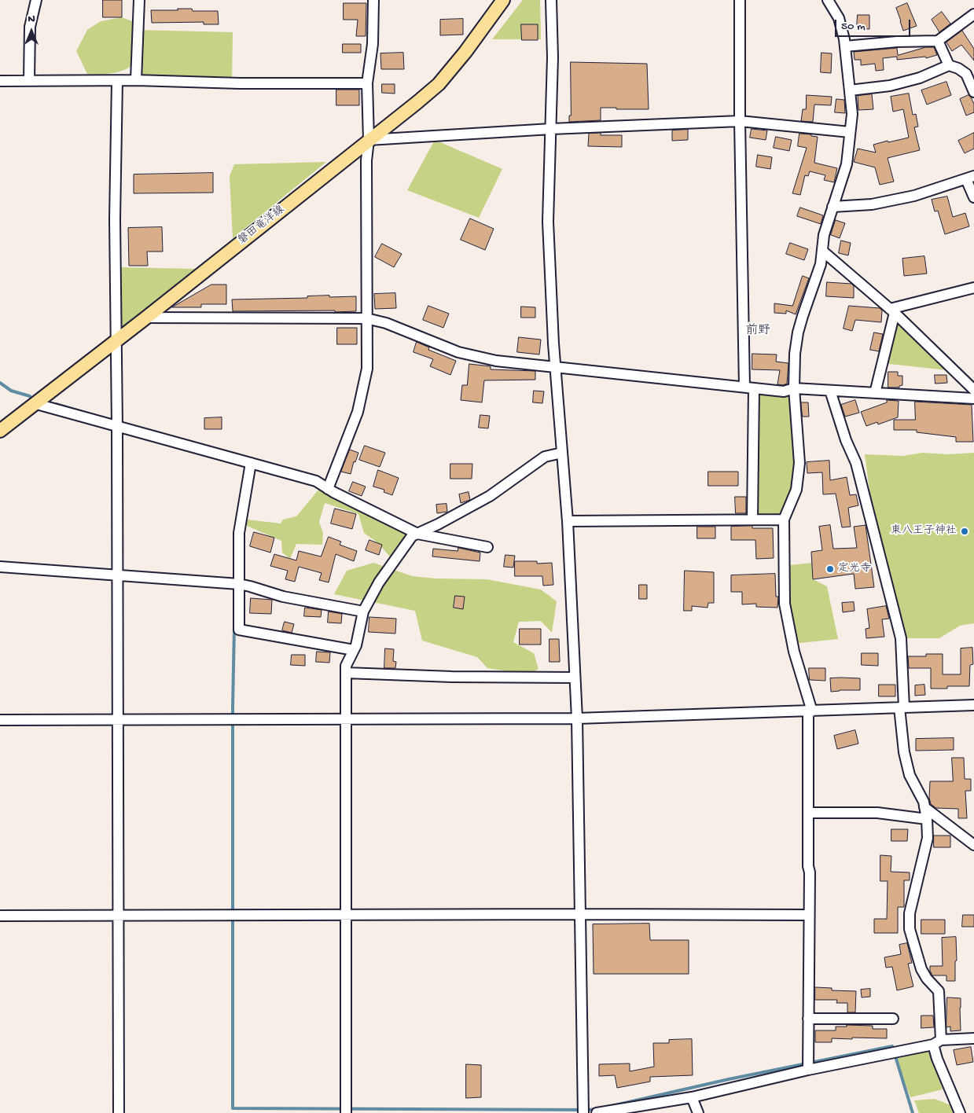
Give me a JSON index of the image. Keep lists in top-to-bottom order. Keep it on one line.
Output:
{"streets":{"main road":["磐田竜洋線"]},"districts":["前野"],"places":["東八王子神社","定光寺"],"scale_bar":"50 m","north":"top"}
